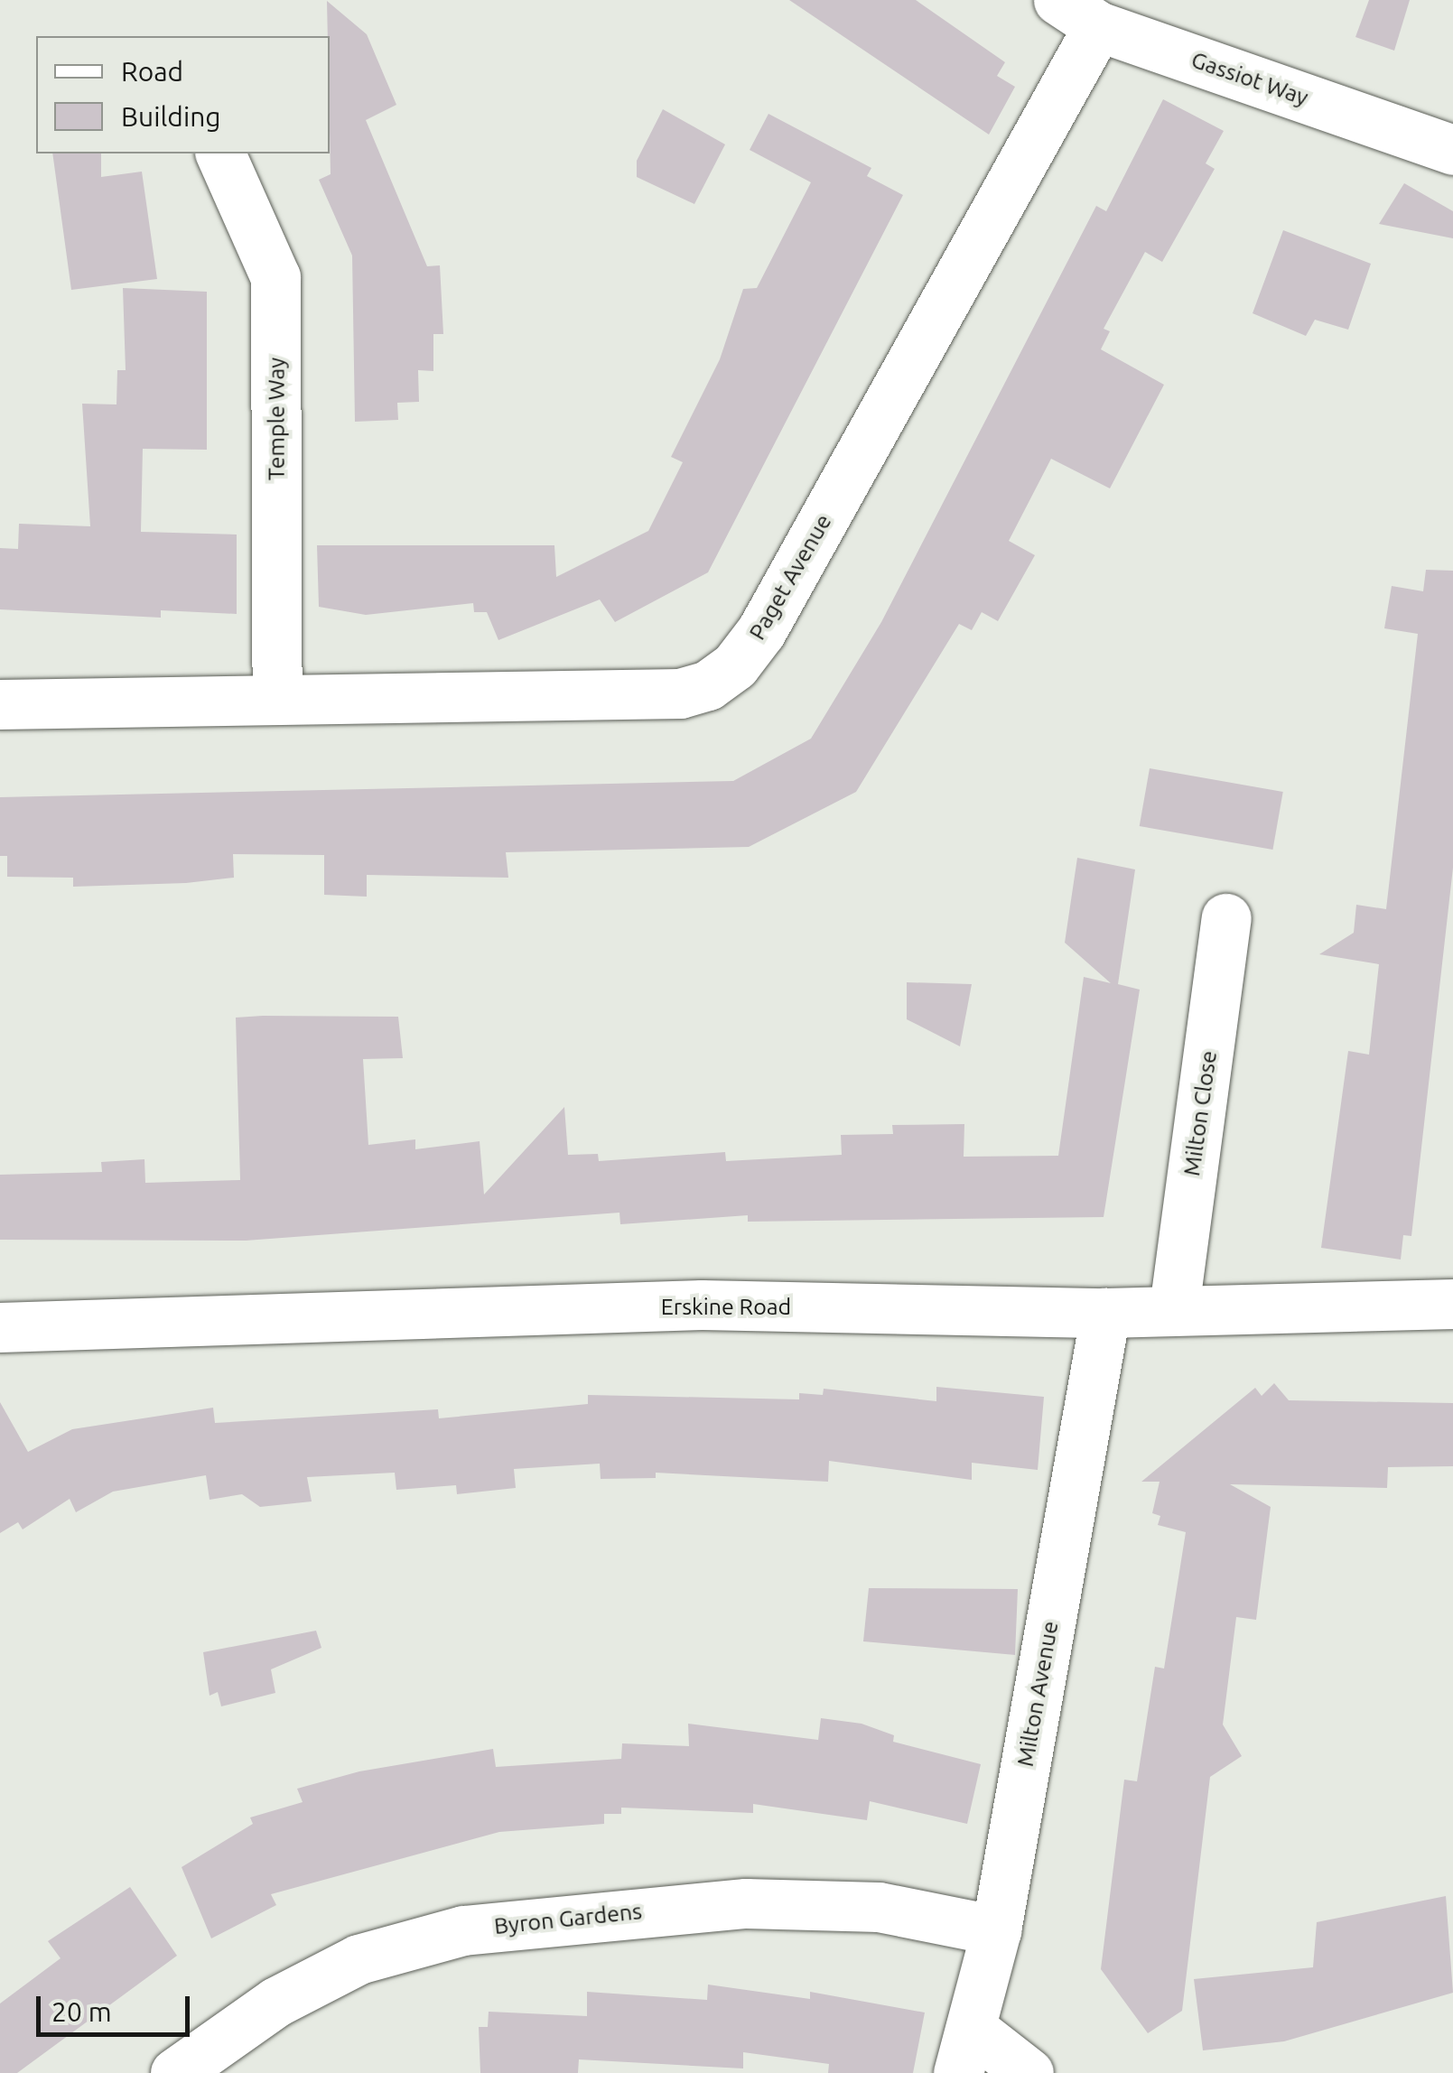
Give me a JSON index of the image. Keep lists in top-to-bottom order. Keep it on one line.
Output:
{"streets":{"street":["Gassiot Way","Temple Way","Paget Avenue","Milton Close","Erskine Road","Milton Avenue","Byron Gardens"]},"crossings":[["Gassiot Way","Paget Avenue"],["Temple Way","Paget Avenue"],["Milton Close","Erskine Road"],["Erskine Road","Milton Avenue"],["Milton Avenue","Byron Gardens"]],"legend":["Road","Building"],"scale_bar":"20 m"}
